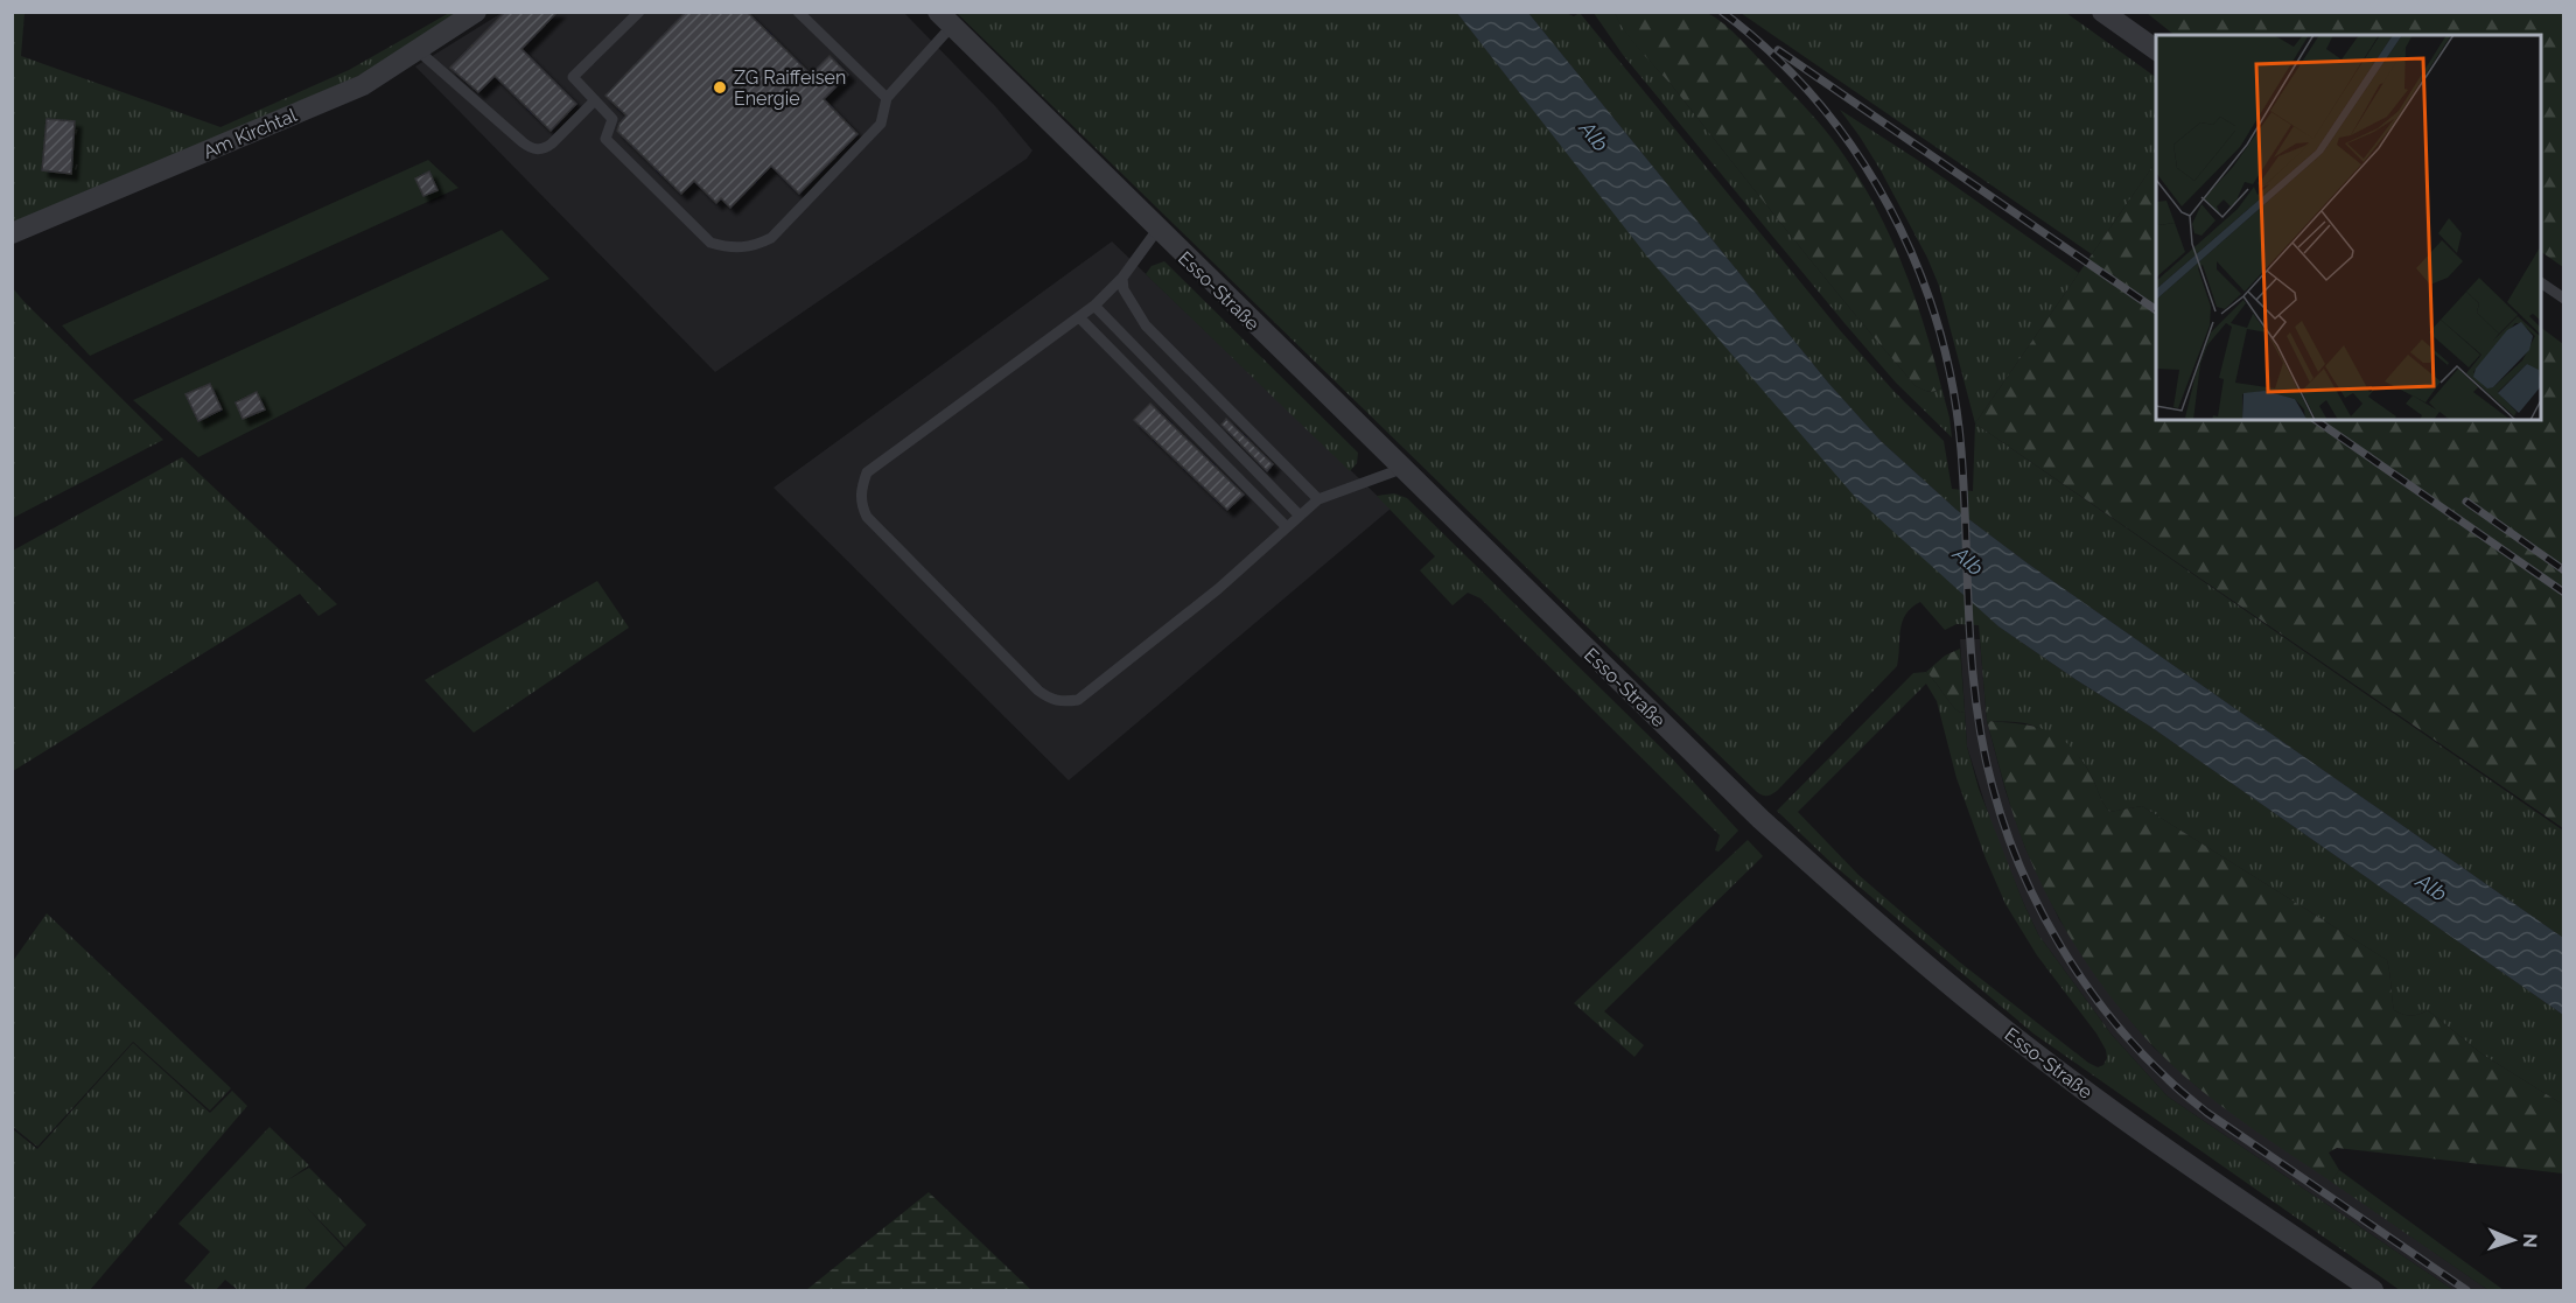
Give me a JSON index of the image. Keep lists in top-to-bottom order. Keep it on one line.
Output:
{"streets":{"street":["Am Kirchtal","Esso-Straße"]},"water":["Alb"],"places":["ZG Raiffeisen Energie"],"north":"right"}
